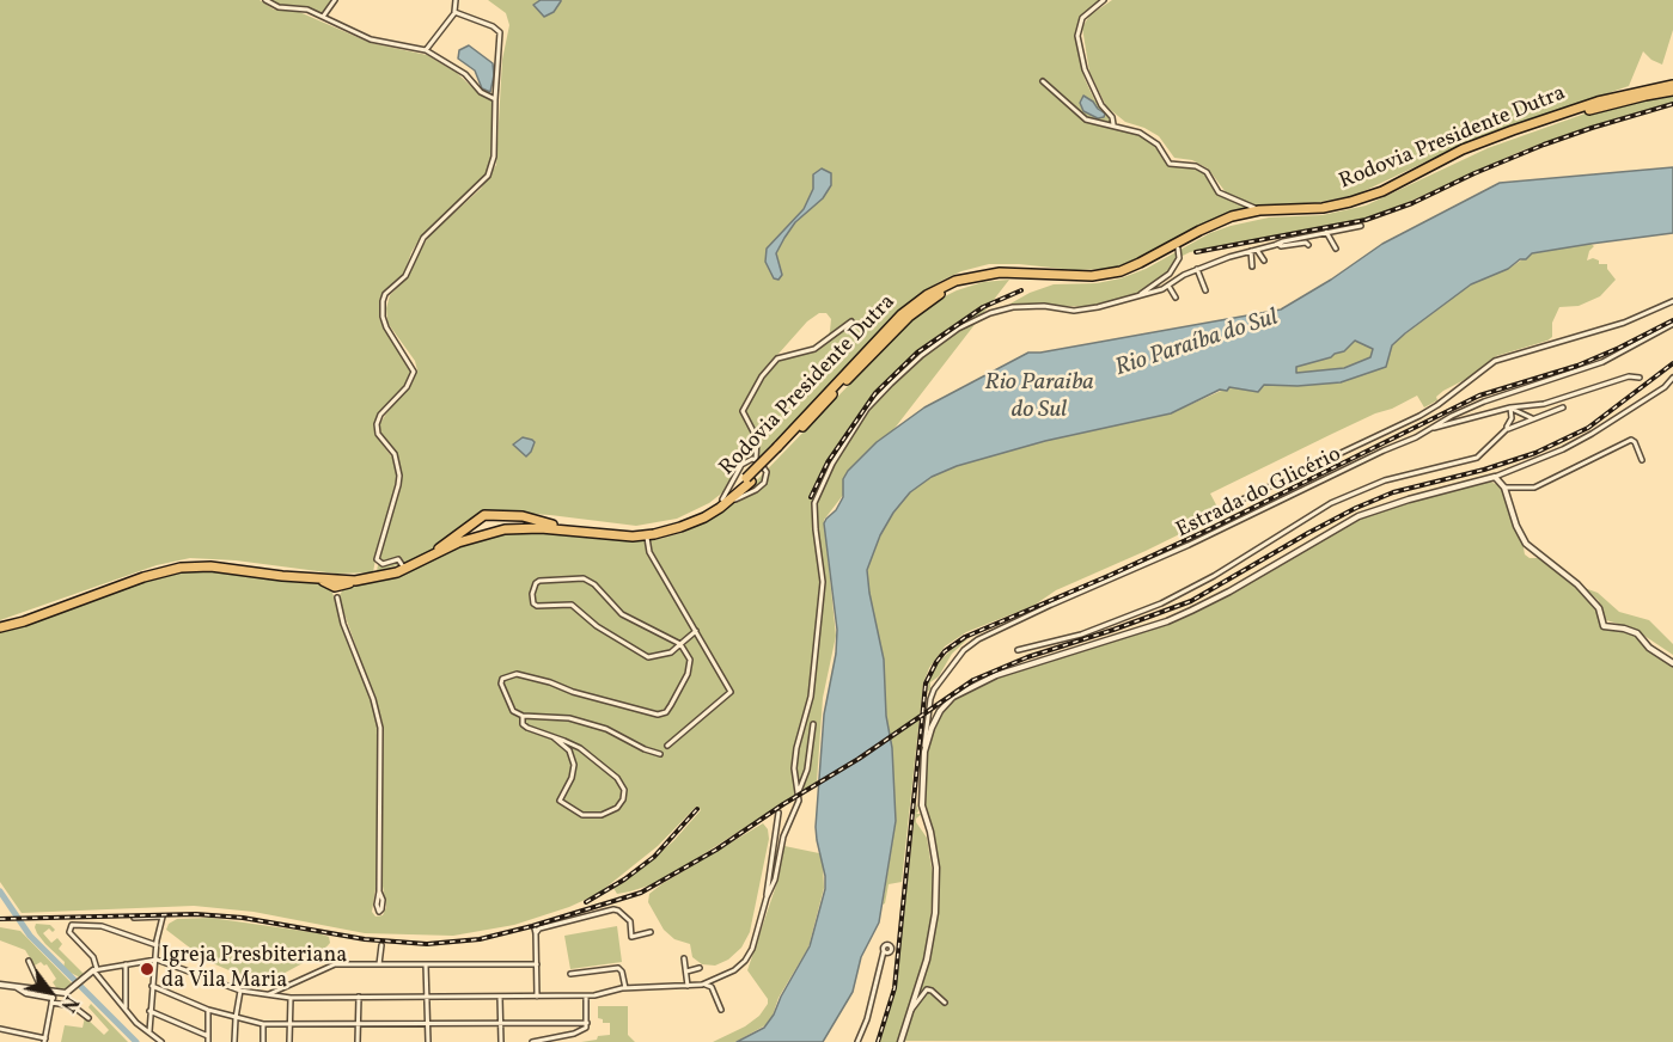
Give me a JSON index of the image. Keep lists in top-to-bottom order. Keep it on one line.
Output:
{"streets":{"highway":["Rodovia Presidente Dutra"],"street":["Estrada do Glicério"]},"water":["Rio Paraíba do Sul","Rio Paraiba do Sul"],"places":["Igreja Presbiteriana da Vila Maria"],"north":"bottom right"}
